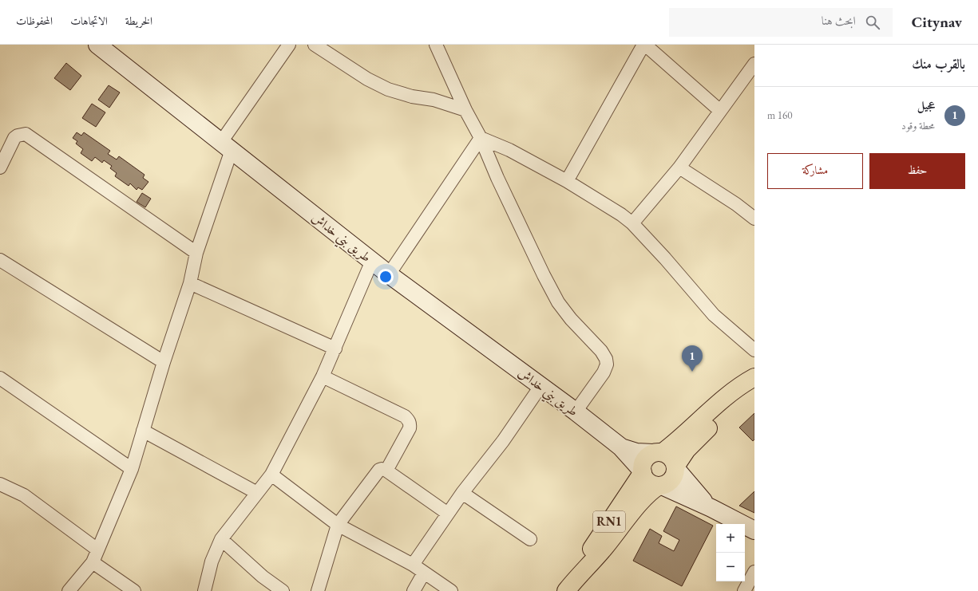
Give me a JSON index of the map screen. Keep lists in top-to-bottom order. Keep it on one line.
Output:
{"streets":{"main road":["طريق بني خداش","RN1"]},"crossings":[["طريق بني خداش","RN1"]],"page":{"header":"Citynav","search":"ابحث هنا","nav":["الخريطة","الاتجاهات","المحفوظات"],"heading":"بالقرب منك","list":[{"mark":"1","name":"عجيل","note":"محطة وقود","value":"160 m"}],"buttons":["حفظ","مشاركة"],"pins":"1","map_buttons":["+","−"]}}
